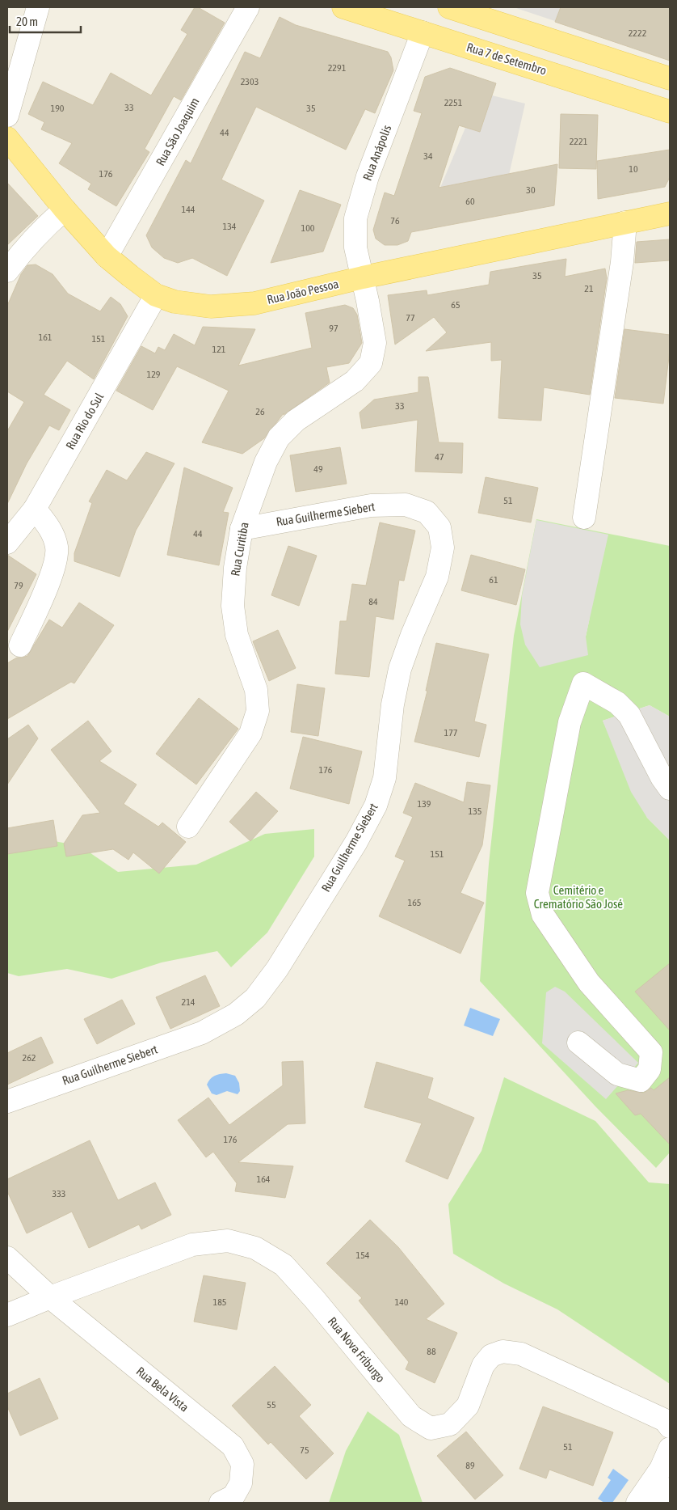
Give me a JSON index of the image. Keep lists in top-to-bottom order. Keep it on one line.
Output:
{"streets":{"main road":["Rua 7 de Setembro","Rua João Pessoa"],"street":["Rua São Joaquim","Rua Anápolis","Rua Rio do Sul","Rua Guilherme Siebert","Rua Curitiba","Rua Nova Friburgo","Rua Bela Vista"]},"crossings":[["Rua 7 de Setembro","Rua Anápolis"],["Rua São Joaquim","Rua João Pessoa"],["Rua Anápolis","Rua João Pessoa"],["Rua Anápolis","Rua Curitiba"],["Rua João Pessoa","Rua Rio do Sul"],["Rua João Pessoa","Rua Curitiba"],["Rua Guilherme Siebert","Rua Curitiba"],["Rua Nova Friburgo","Rua Bela Vista"]],"parks":["Cemitério e Crematório São José"],"house_numbers":["2222","2291","2303","2251","33","190","35","44","2221","34","10","176","30","60","144","76","134","100","35","21","65","77","97","161","151","121","129","33","26","47","49","51","44","61","79","84","177","176","139","135","151","165","214","262","176","164","333","154","185","140","88","55","51","75","89"],"scale_bar":"20 m"}
